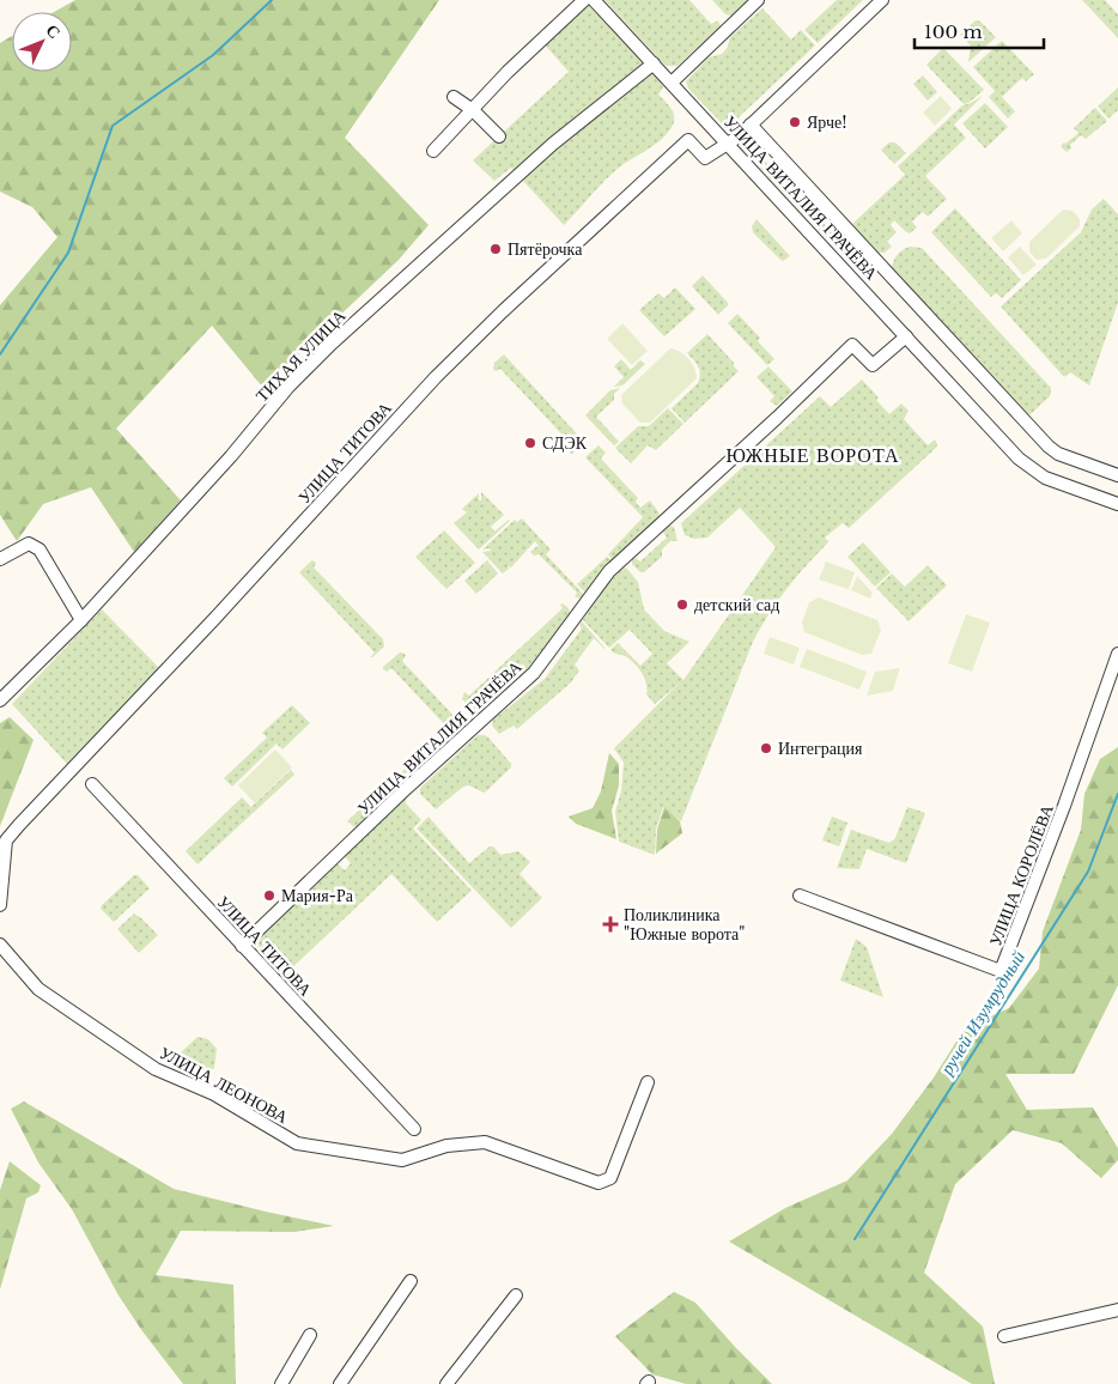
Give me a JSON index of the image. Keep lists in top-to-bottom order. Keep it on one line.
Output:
{"streets":{"street":["УЛИЦА ВИТАЛИЯ ГРАЧЁВА","ТИХАЯ УЛИЦА","УЛИЦА ТИТОВА","УЛИЦА КОРОЛЁВА","УЛИЦА ЛЕОНОВА"]},"crossings":[["УЛИЦА ВИТАЛИЯ ГРАЧЁВА","ТИХАЯ УЛИЦА"],["УЛИЦА ВИТАЛИЯ ГРАЧЁВА","УЛИЦА ТИТОВА"]],"districts":["ЮЖНЫЕ ВОРОТА"],"water":["ручей Изумрудный"],"places":{"other":["Ярче!","Пятёрочка","СДЭК","детский сад","Интеграция","Мария-Ра"],"health":["Поликлиника \"Южные ворота\""]},"scale_bar":"100 m","north":"top right"}
